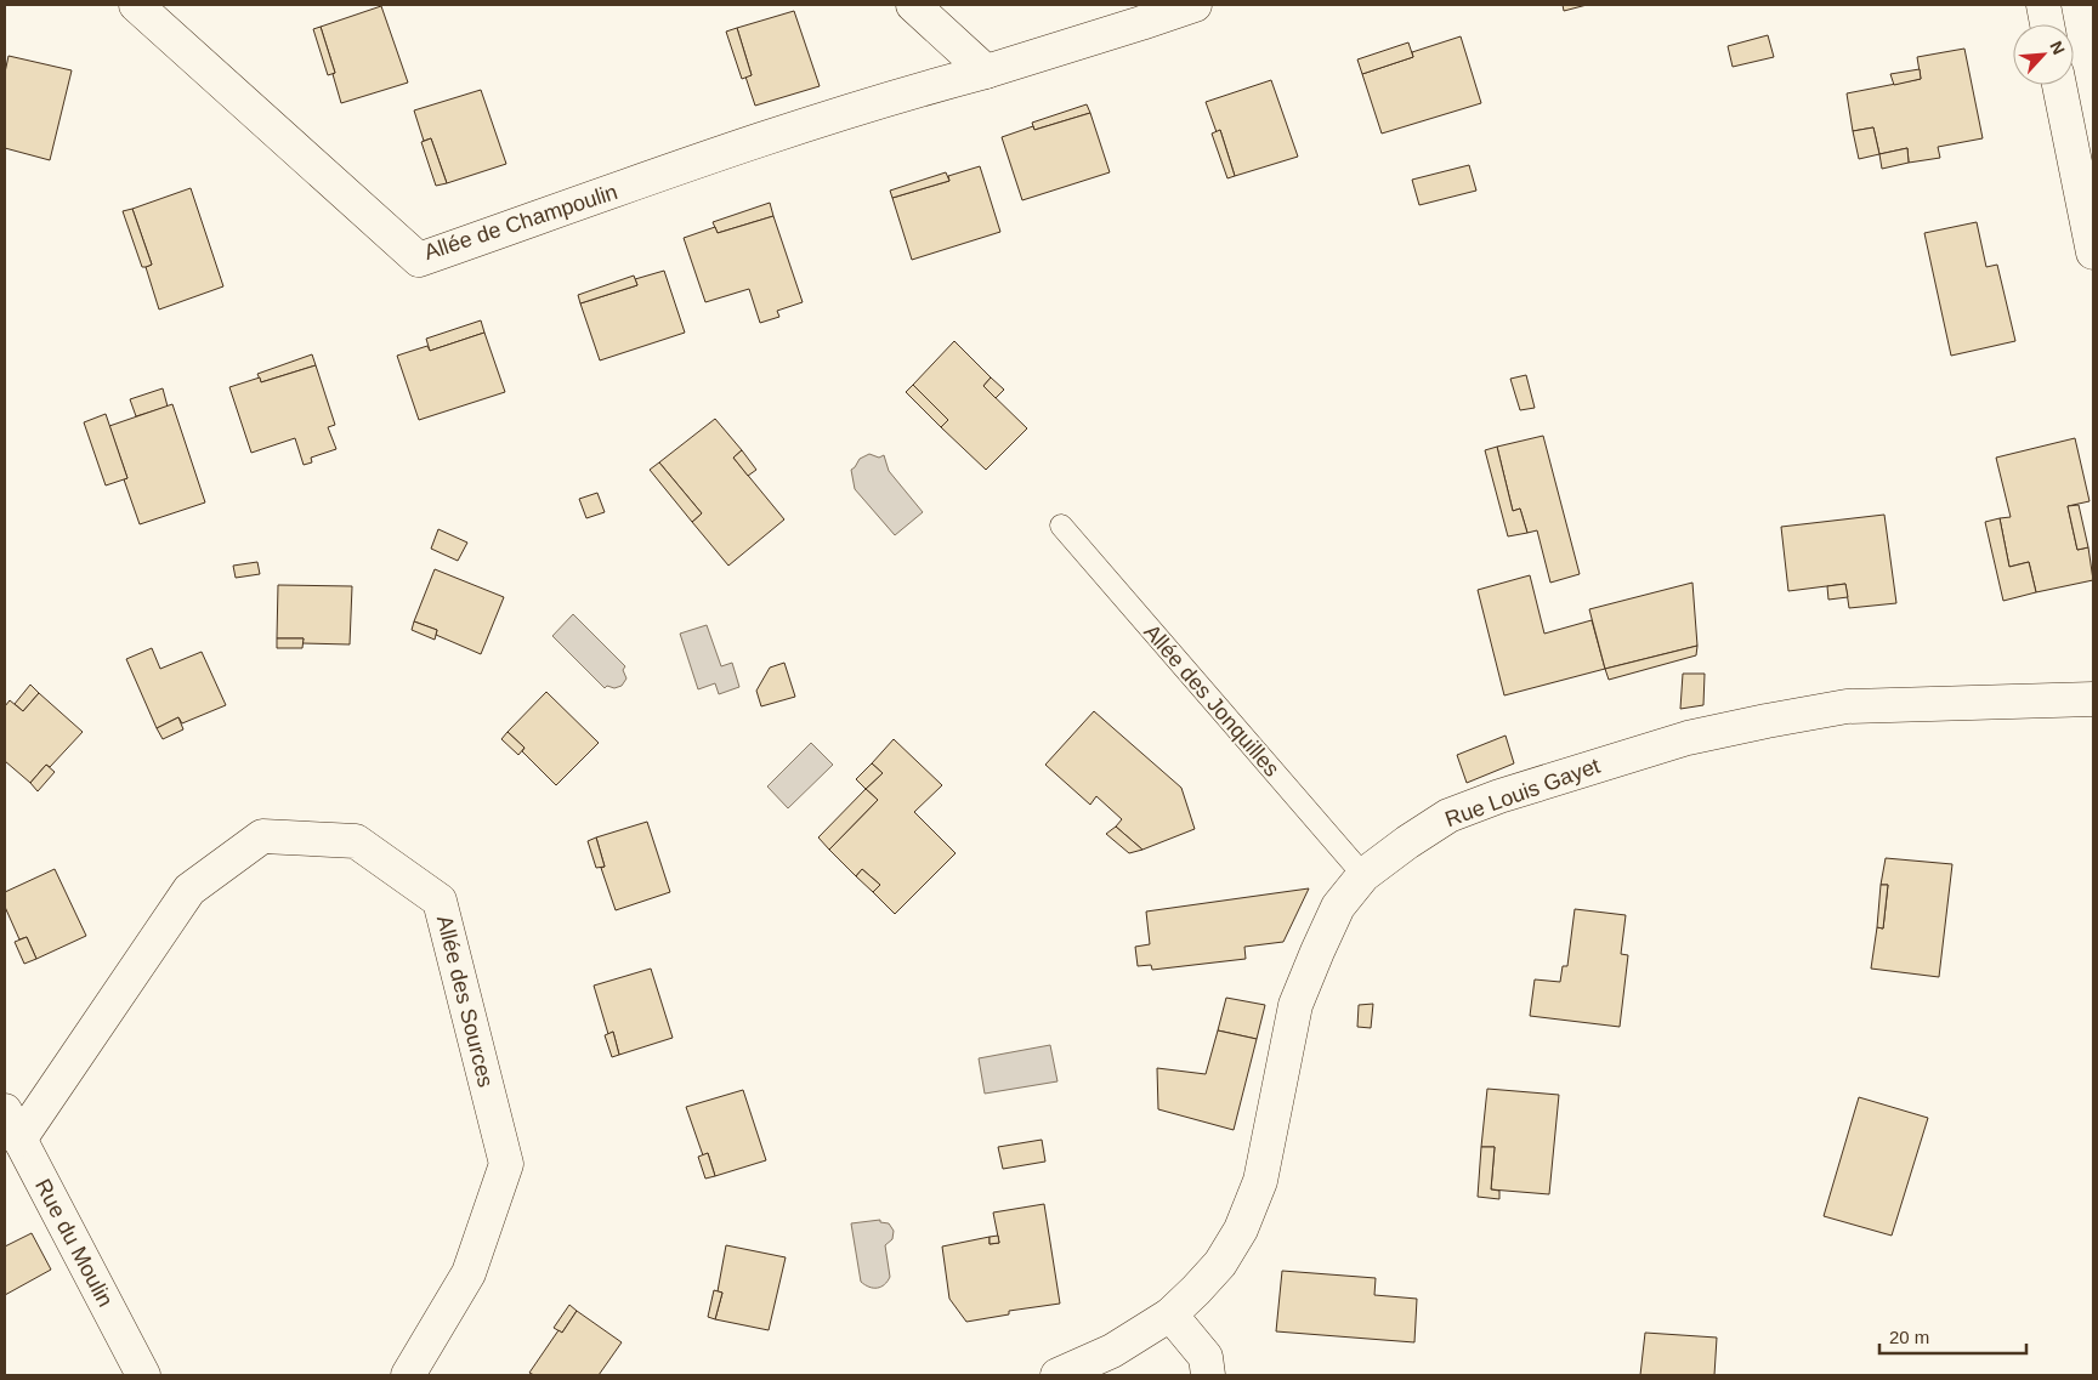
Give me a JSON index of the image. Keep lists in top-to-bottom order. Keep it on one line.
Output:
{"streets":{"street":["Allée de Champoulin","Rue Louis Gayet","Allée des Sources","Rue du Moulin"],"lane":["Allée des Jonquilles"]},"crossings":[["Allée des Jonquilles","Rue Louis Gayet"],["Allée des Sources","Rue du Moulin"]],"scale_bar":"20 m","north":"top right"}
